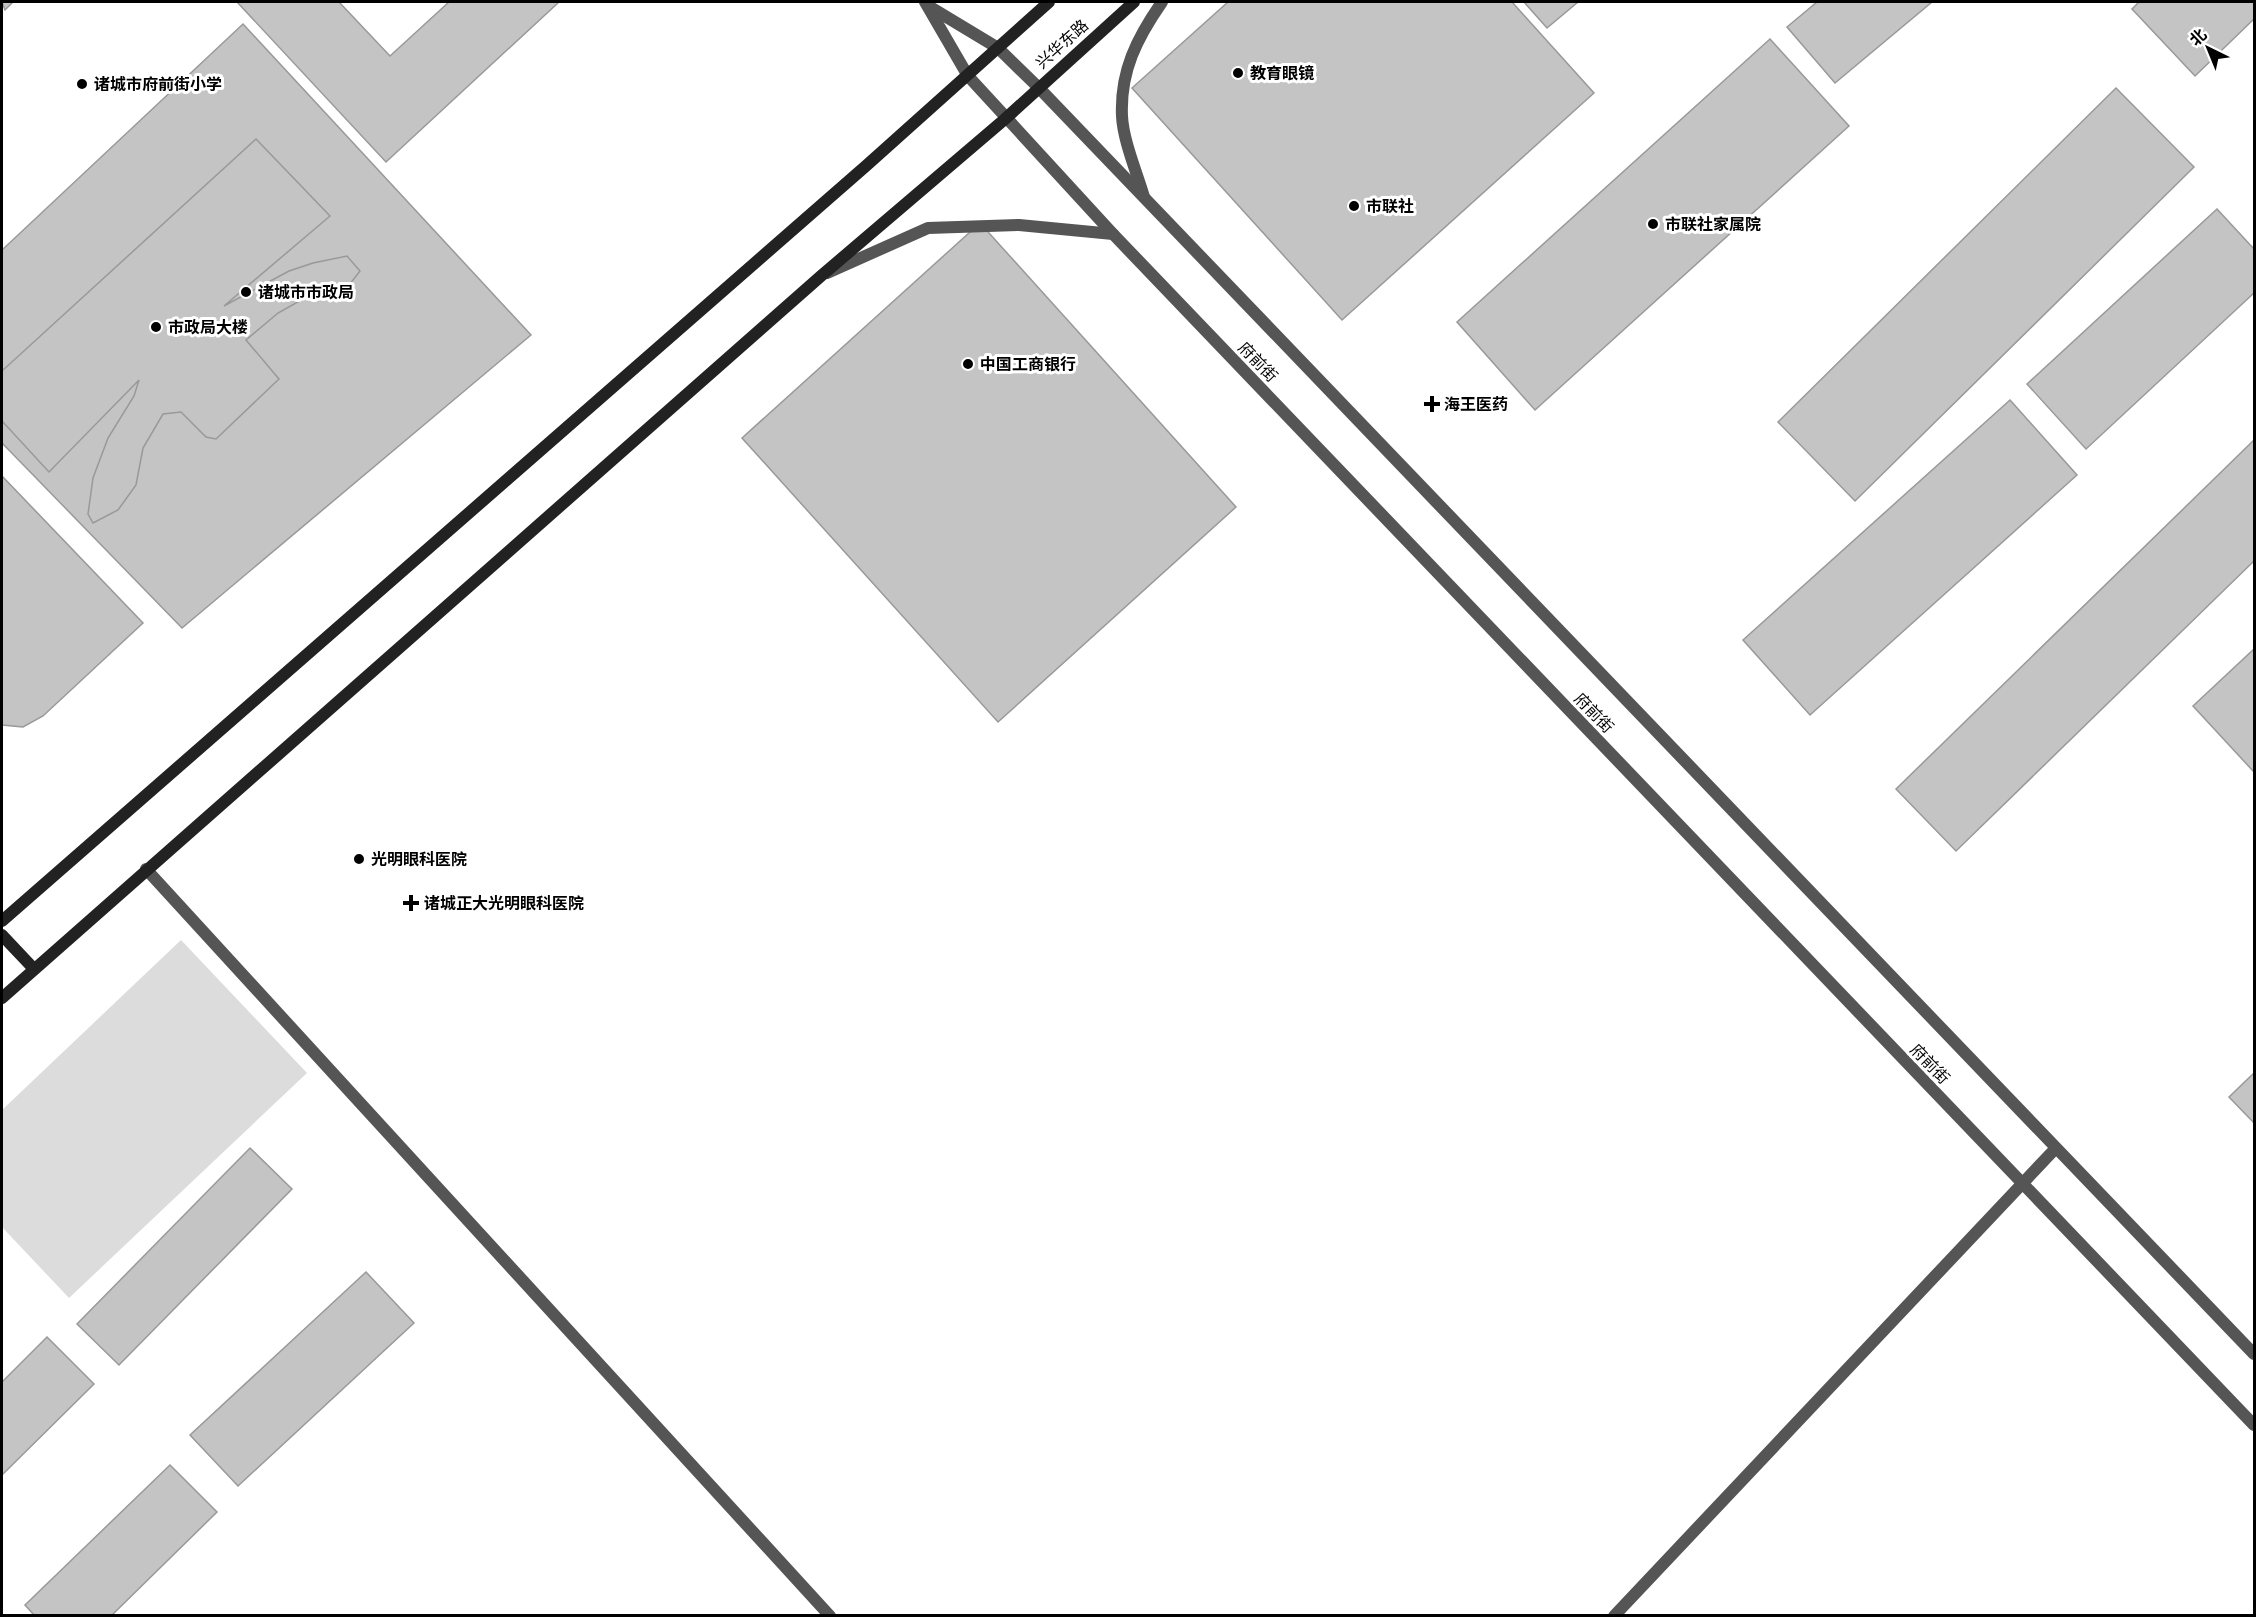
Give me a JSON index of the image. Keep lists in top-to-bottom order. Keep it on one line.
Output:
{"streets":{"main road":["兴华东路"],"street":["府前街"]},"crossings":[["兴华东路","府前街"]],"places":{"other":["教育眼镜","诸城市府前街小学","市联社","市联社家属院","诸城市市政局","市政局大楼","中国工商银行","光明眼科医院"],"health":["海王医药","诸城正大光明眼科医院"]},"north":"top left"}
